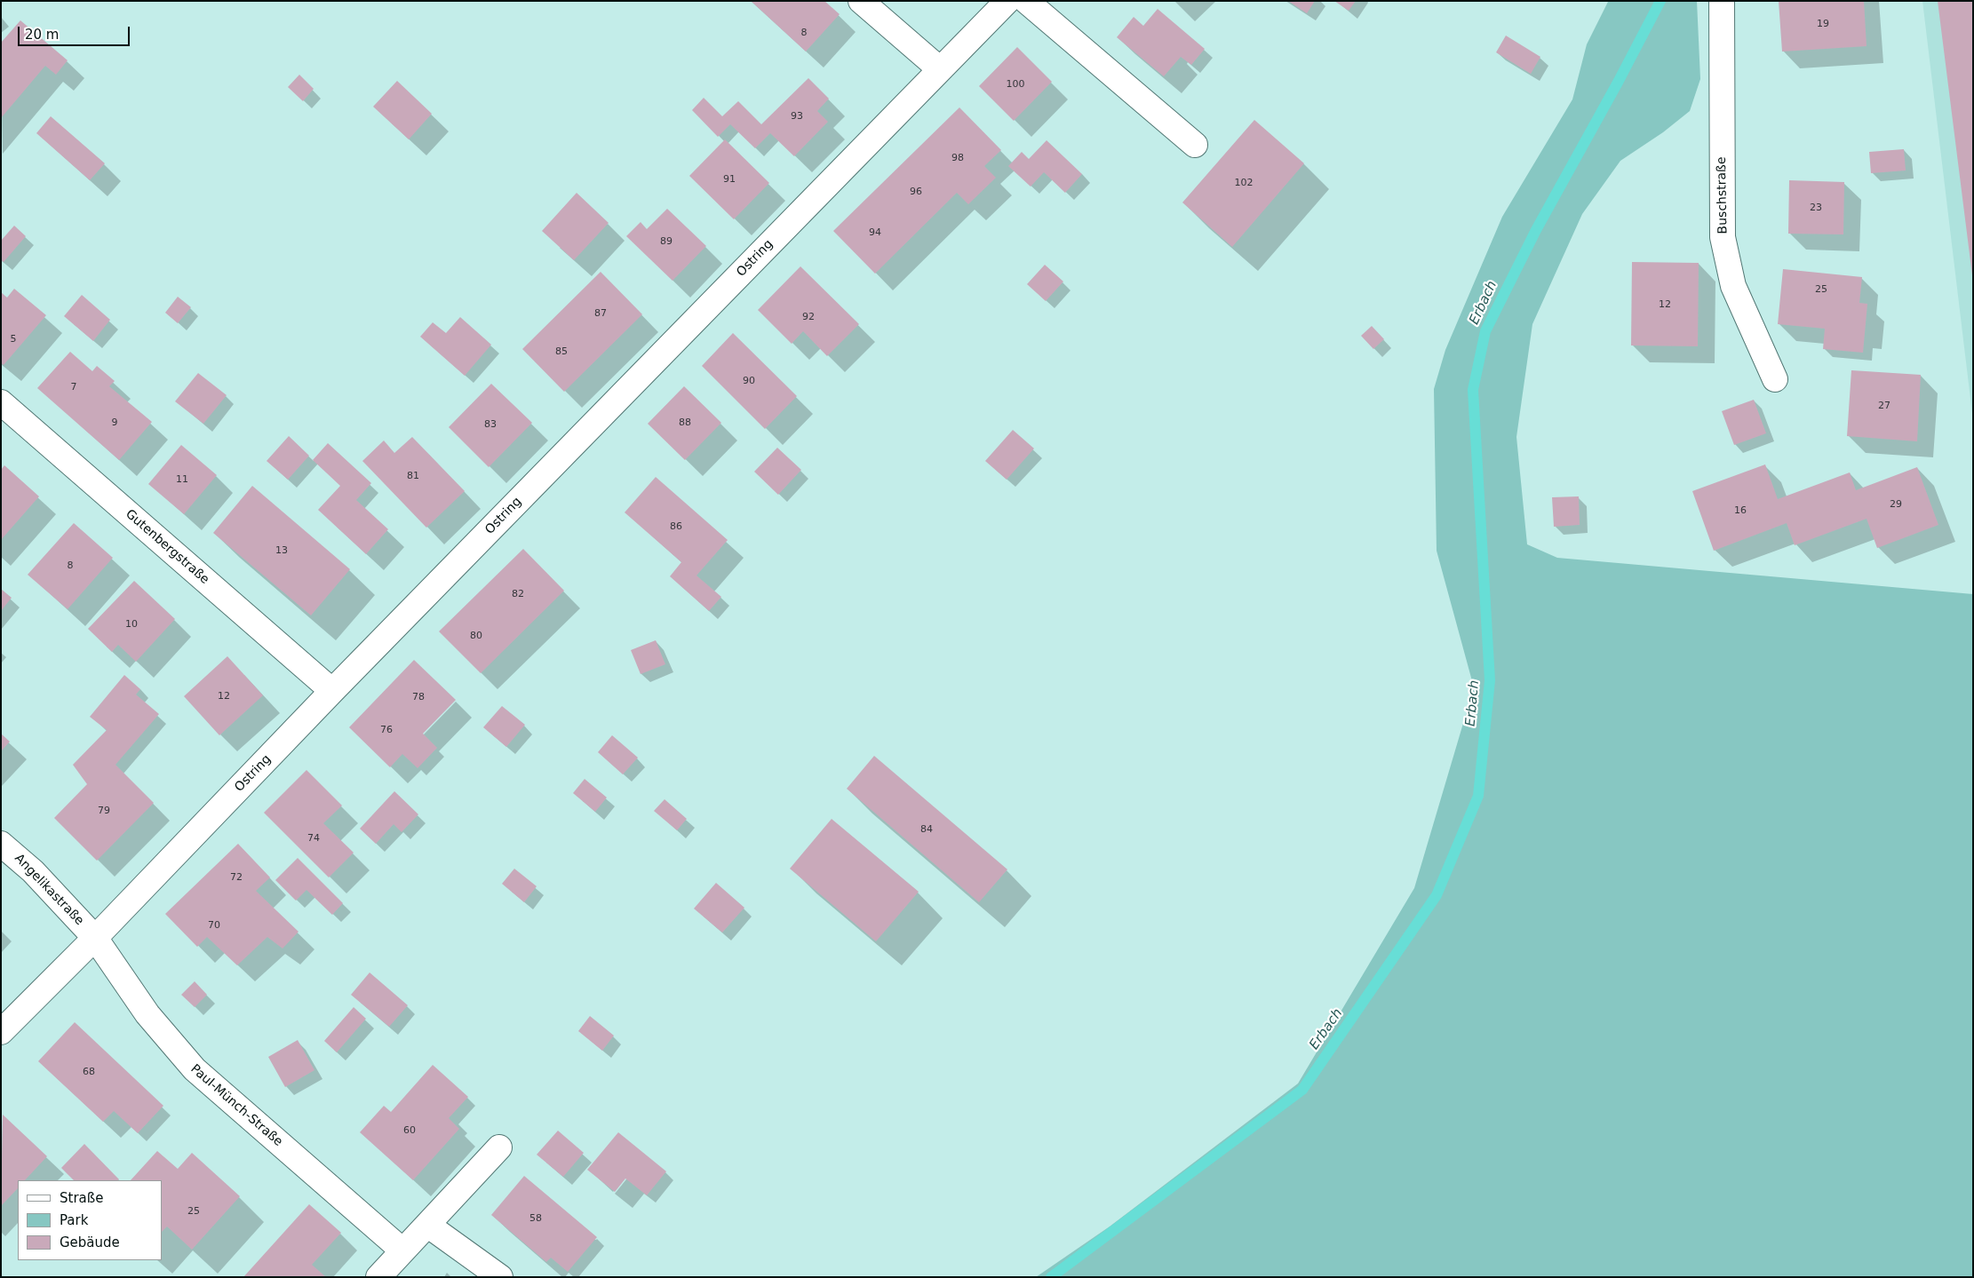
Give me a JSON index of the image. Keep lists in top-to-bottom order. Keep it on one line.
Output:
{"streets":{"street":["Buschstraße","Ostring","Gutenbergstraße","Angelikastraße","Paul-Münch-Straße"]},"crossings":[["Ostring","Gutenbergstraße"],["Ostring","Angelikastraße"],["Ostring","Paul-Münch-Straße"],["Angelikastraße","Paul-Münch-Straße"]],"water":["Erbach"],"house_numbers":["19","8","100","93","98","91","102","96","23","94","89","25","12","87","92","5","85","90","7","27","9","88","83","81","11","29","16","86","13","8","82","10","80","12","78","76","79","84","74","72","70","68","60","25","58"],"legend":["Straße","Park","Gebäude"],"scale_bar":"20 m"}
